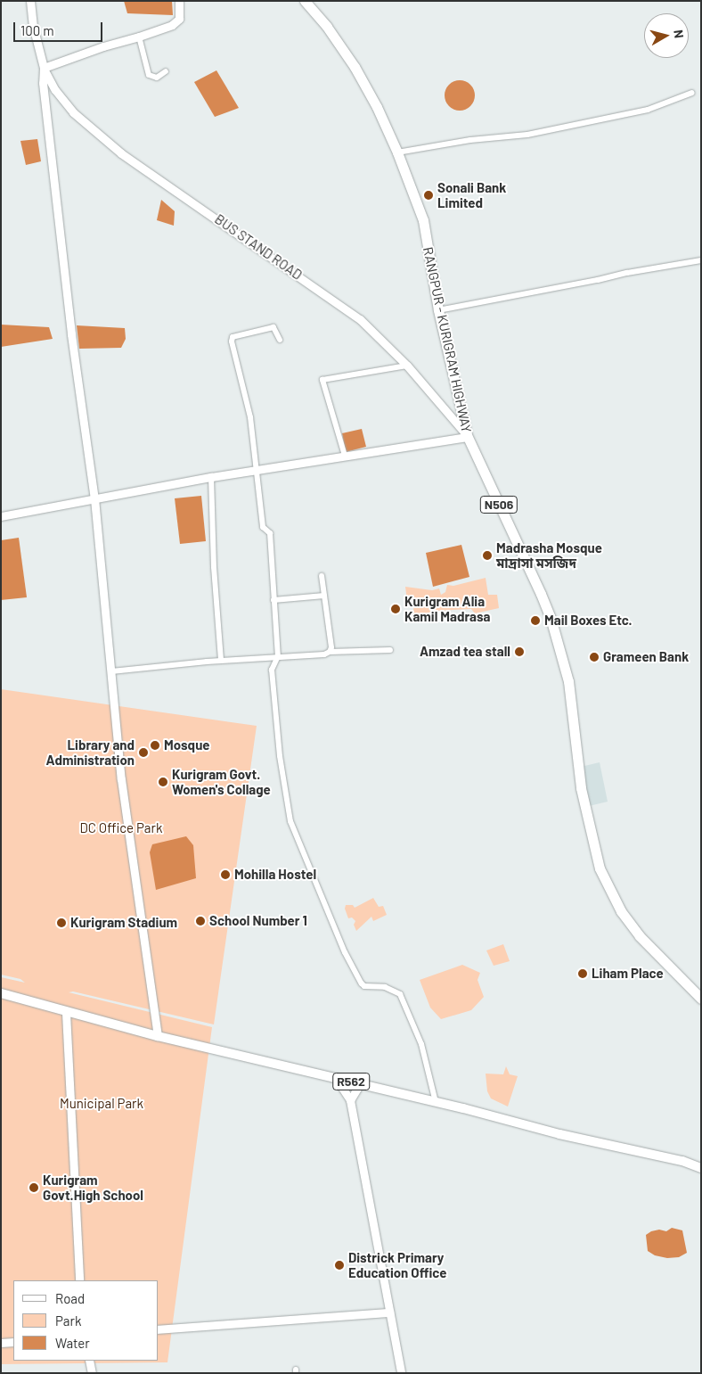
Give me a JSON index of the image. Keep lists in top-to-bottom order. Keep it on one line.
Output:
{"streets":{"highway":["RANGPUR - KURIGRAM HIGHWAY","N506"],"main road":["R562"],"street":["BUS STAND ROAD"]},"crossings":[["BUS STAND ROAD","RANGPUR - KURIGRAM HIGHWAY"]],"parks":["DC Office Park","Municipal Park"],"places":["Sonali Bank Limited","Madrasha Mosque মাদ্রাসা মসজিদ","Kurigram Alia Kamil Madrasa","Mail Boxes Etc.","Amzad tea stall","Grameen Bank","Mosque","Library and Administration","Kurigram Govt. Women's Collage","Mohilla Hostel","School Number 1","Kurigram Stadium","Liham Place","Kurigram Govt.High School","Districk Primary Education Office"],"legend":["Road","Park","Water"],"scale_bar":"100 m","north":"right"}
